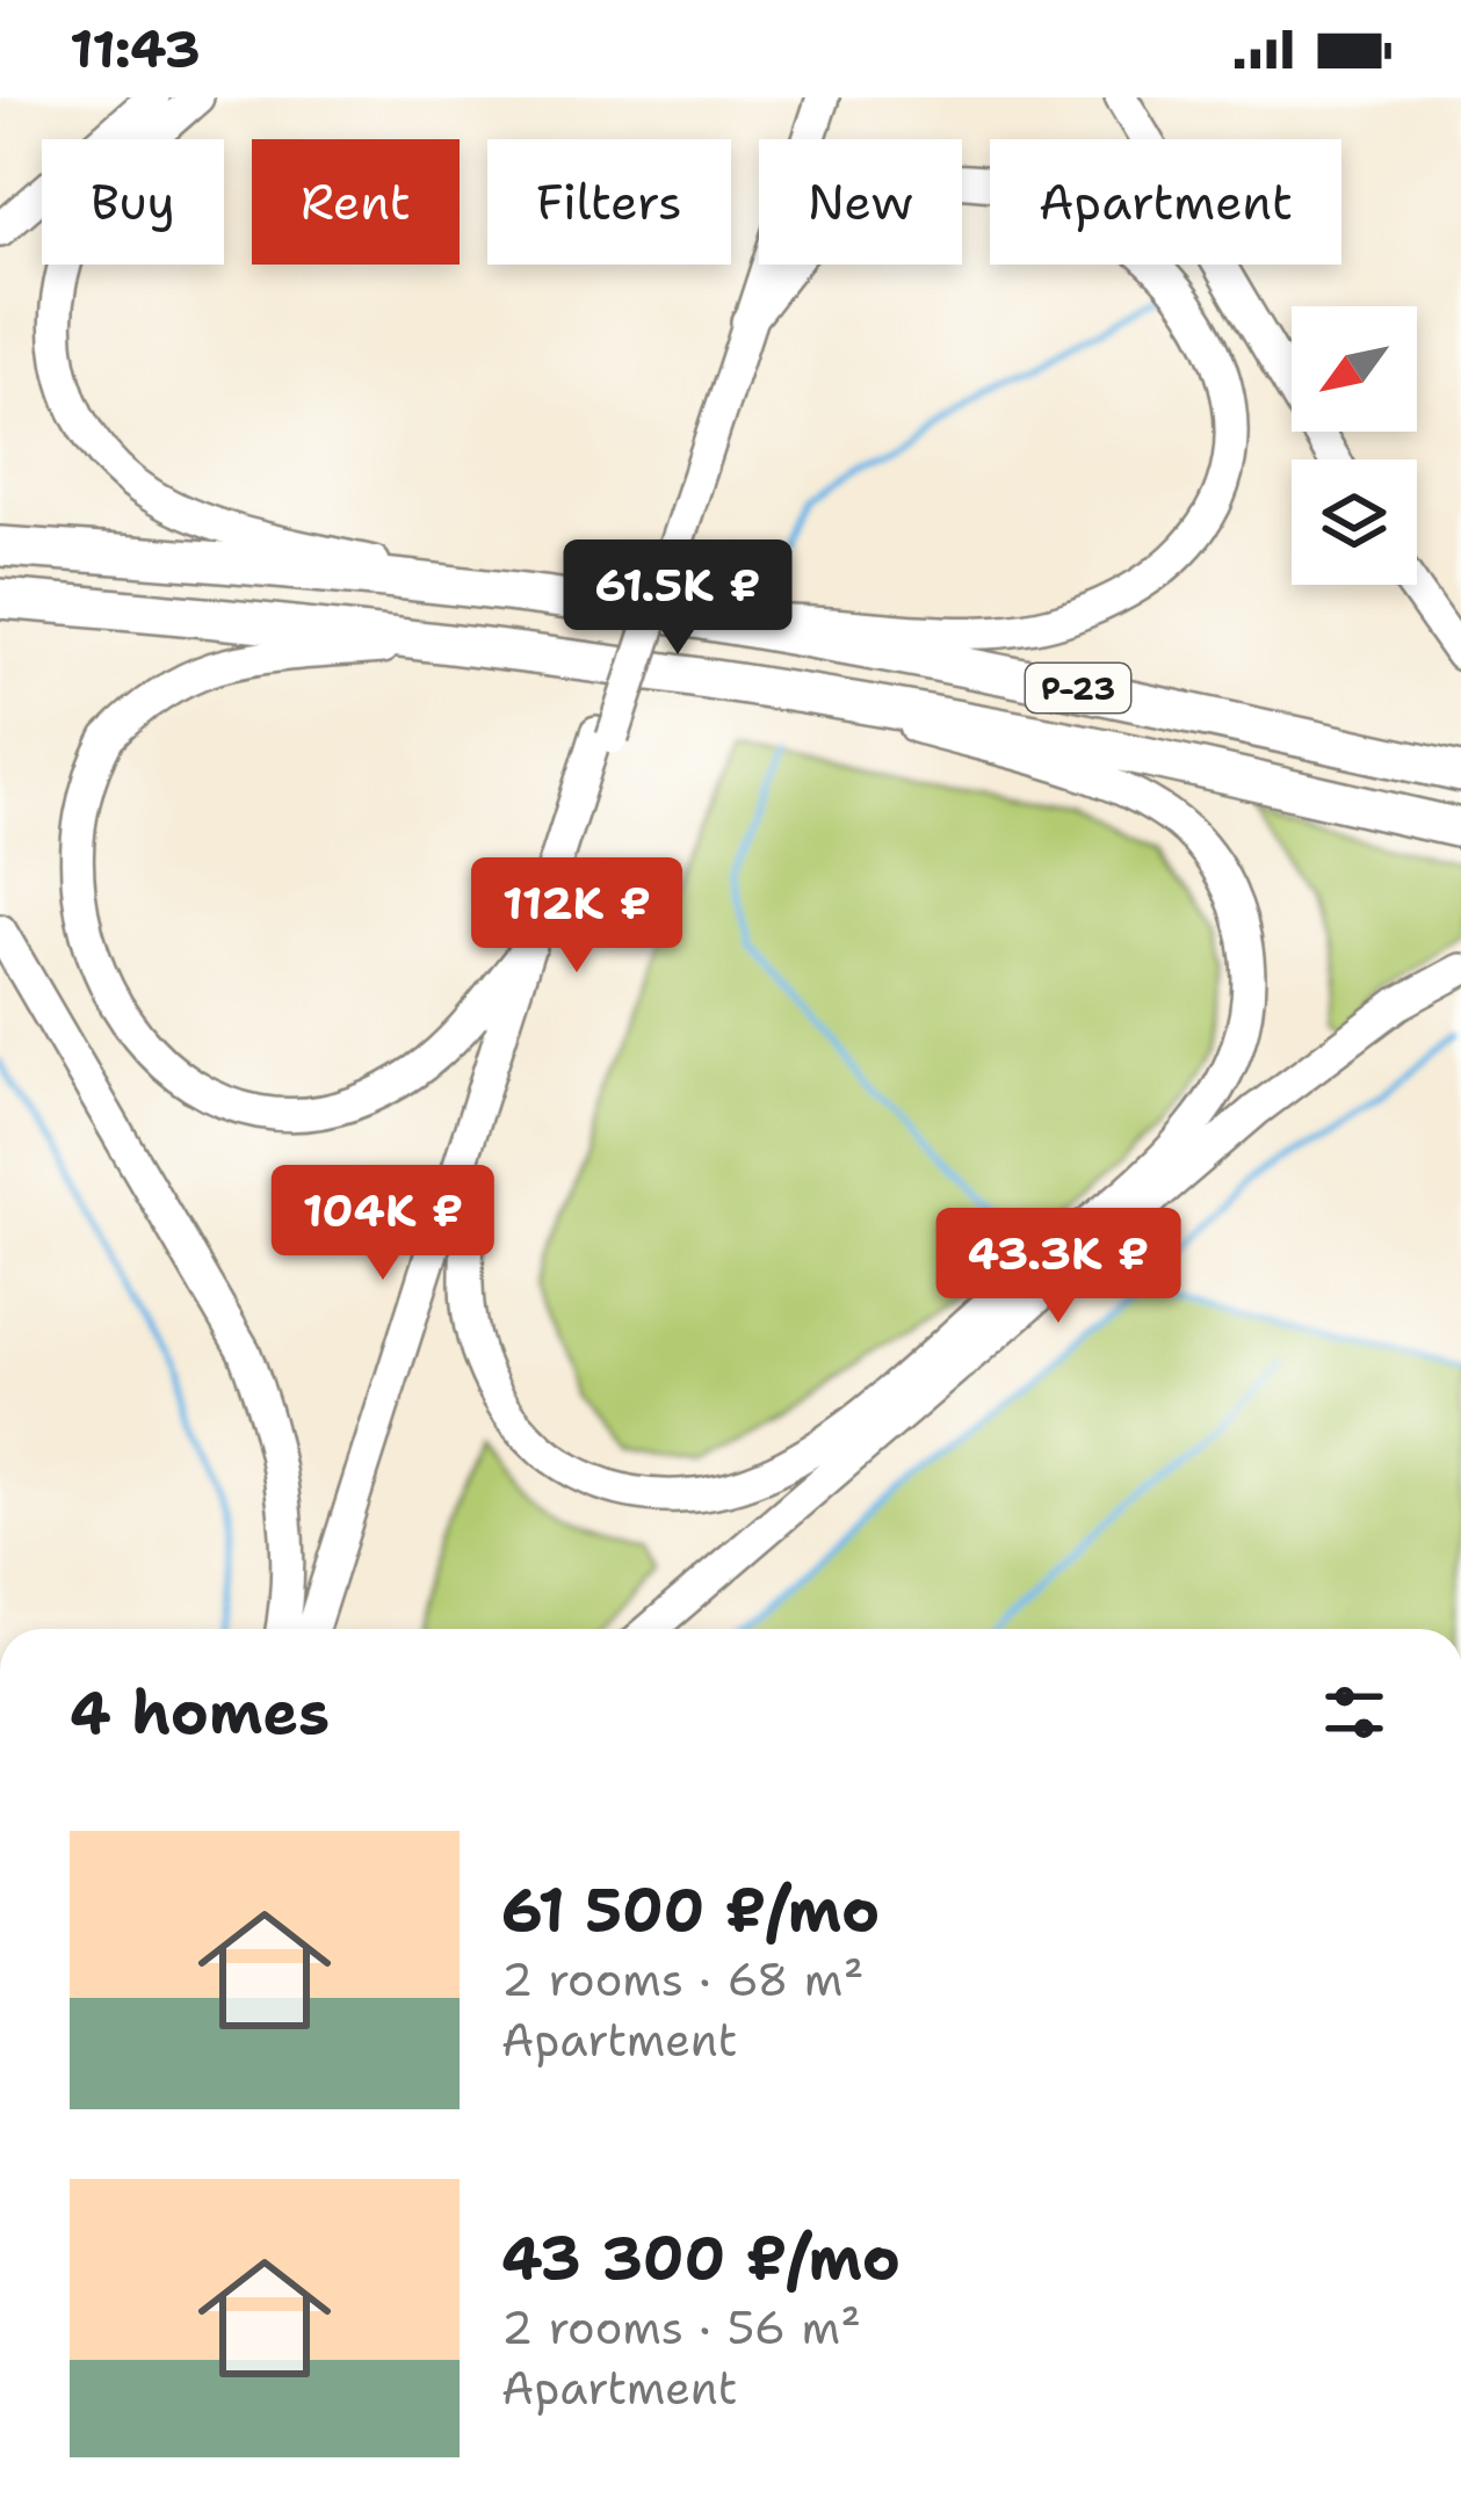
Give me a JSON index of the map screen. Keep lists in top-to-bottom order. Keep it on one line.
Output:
{"streets":{"highway":["Р-23"]},"north":"bottom left","page":{"status":"11:43","chip":["Buy","Rent","Filters","New","Apartment"],"price":["61.5K ₽","112K ₽","104K ₽","43.3K ₽"],"heading":"4 homes","list":[{"name":"61 500 ₽/mo","note":"2 rooms · 68 m² · Apartment"},{"name":"43 300 ₽/mo","note":"2 rooms · 56 m² · Apartment"}]}}
